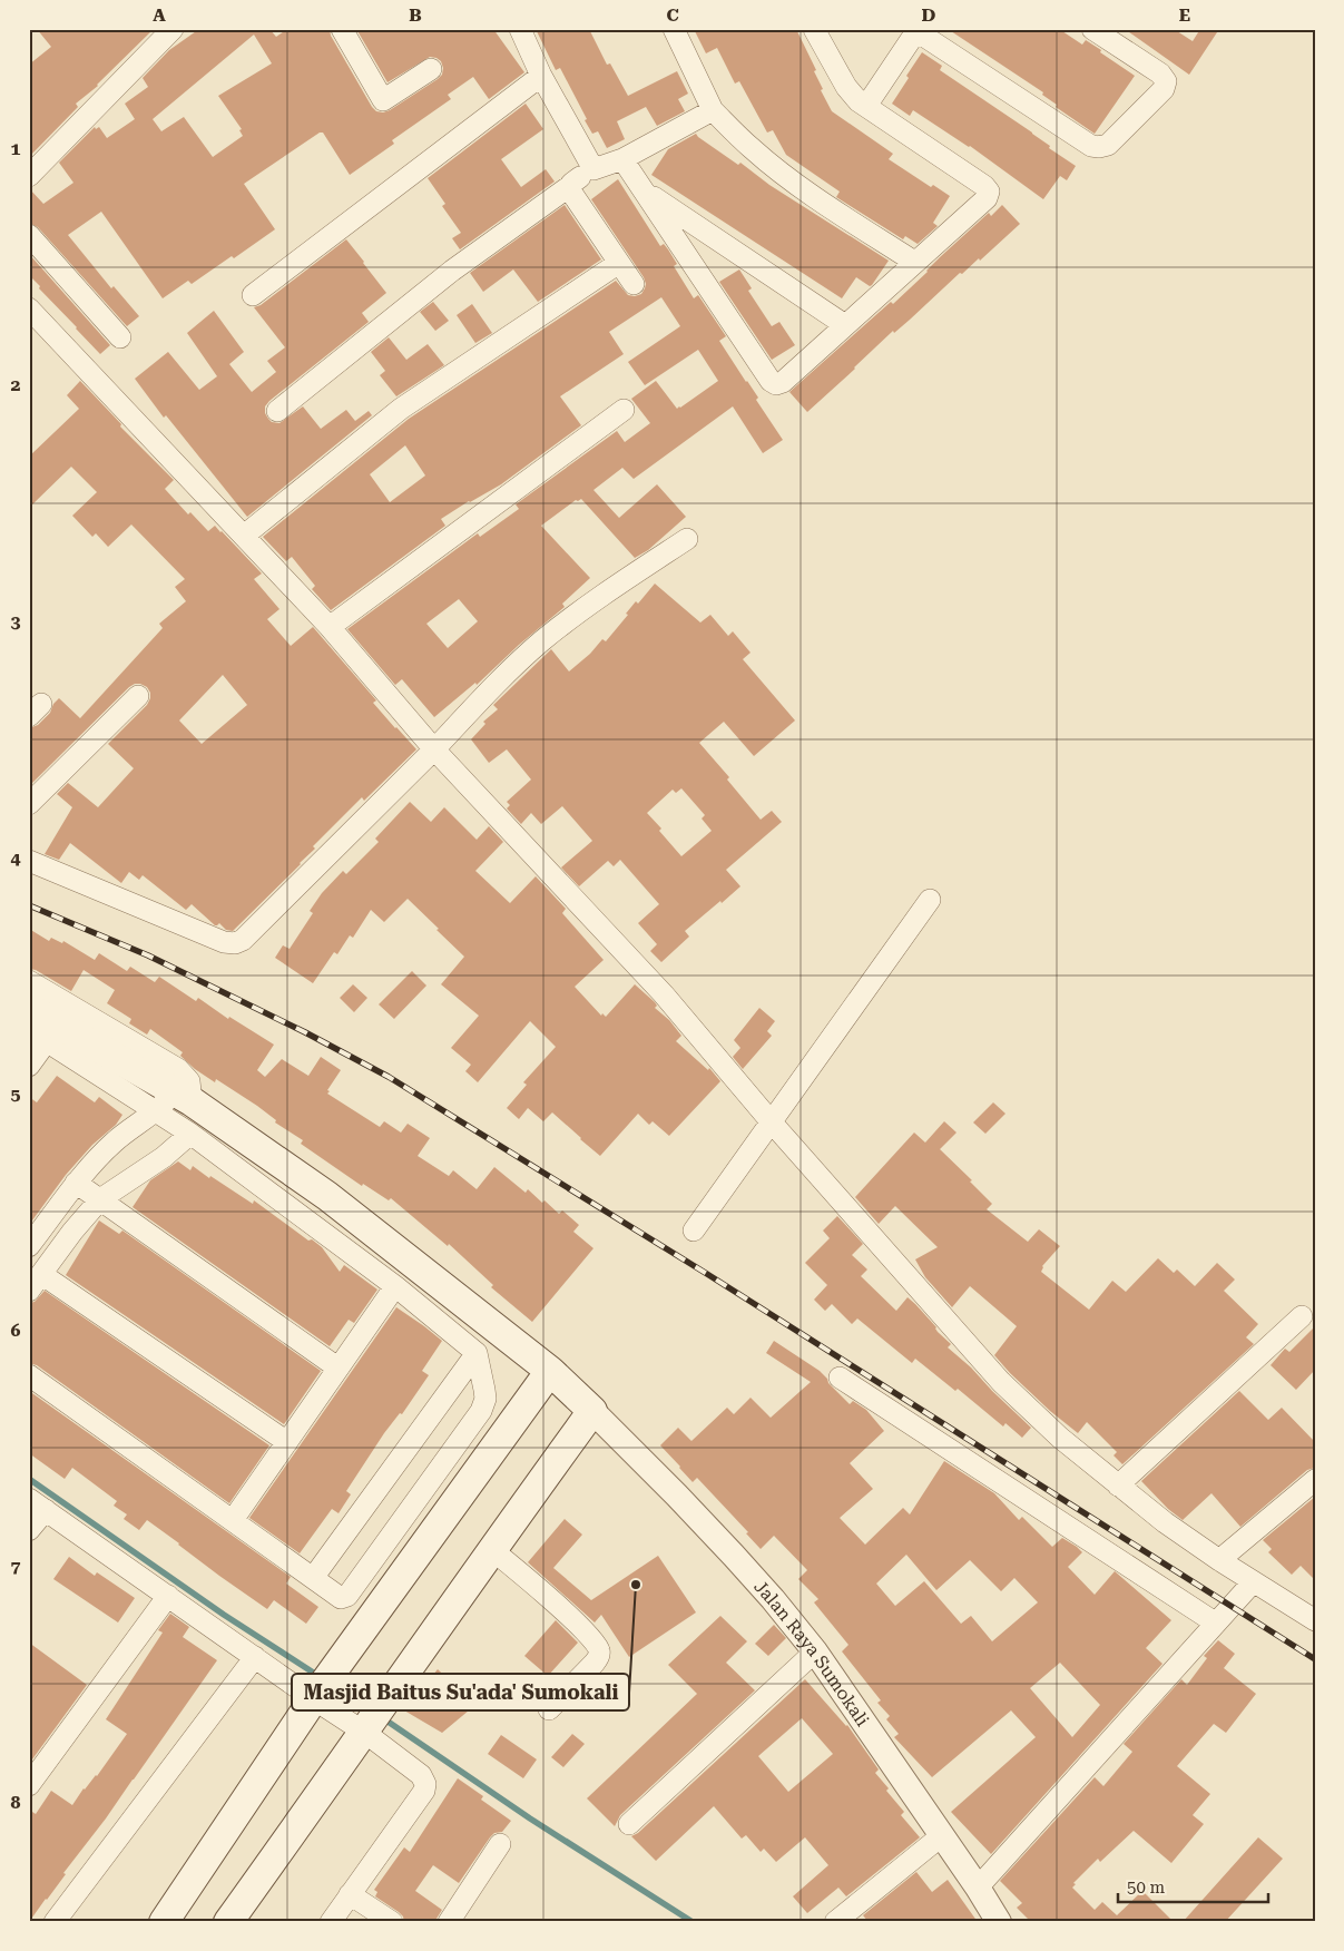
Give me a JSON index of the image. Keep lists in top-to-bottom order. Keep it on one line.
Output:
{"streets":{"street":["Jalan Raya Sumokali"]},"places":["Masjid Baitus Su'ada' Sumokali"],"scale_bar":"50 m","grid":{"columns":["A","B","C","D","E"],"rows":["1","2","3","4","5","6","7","8"]}}
